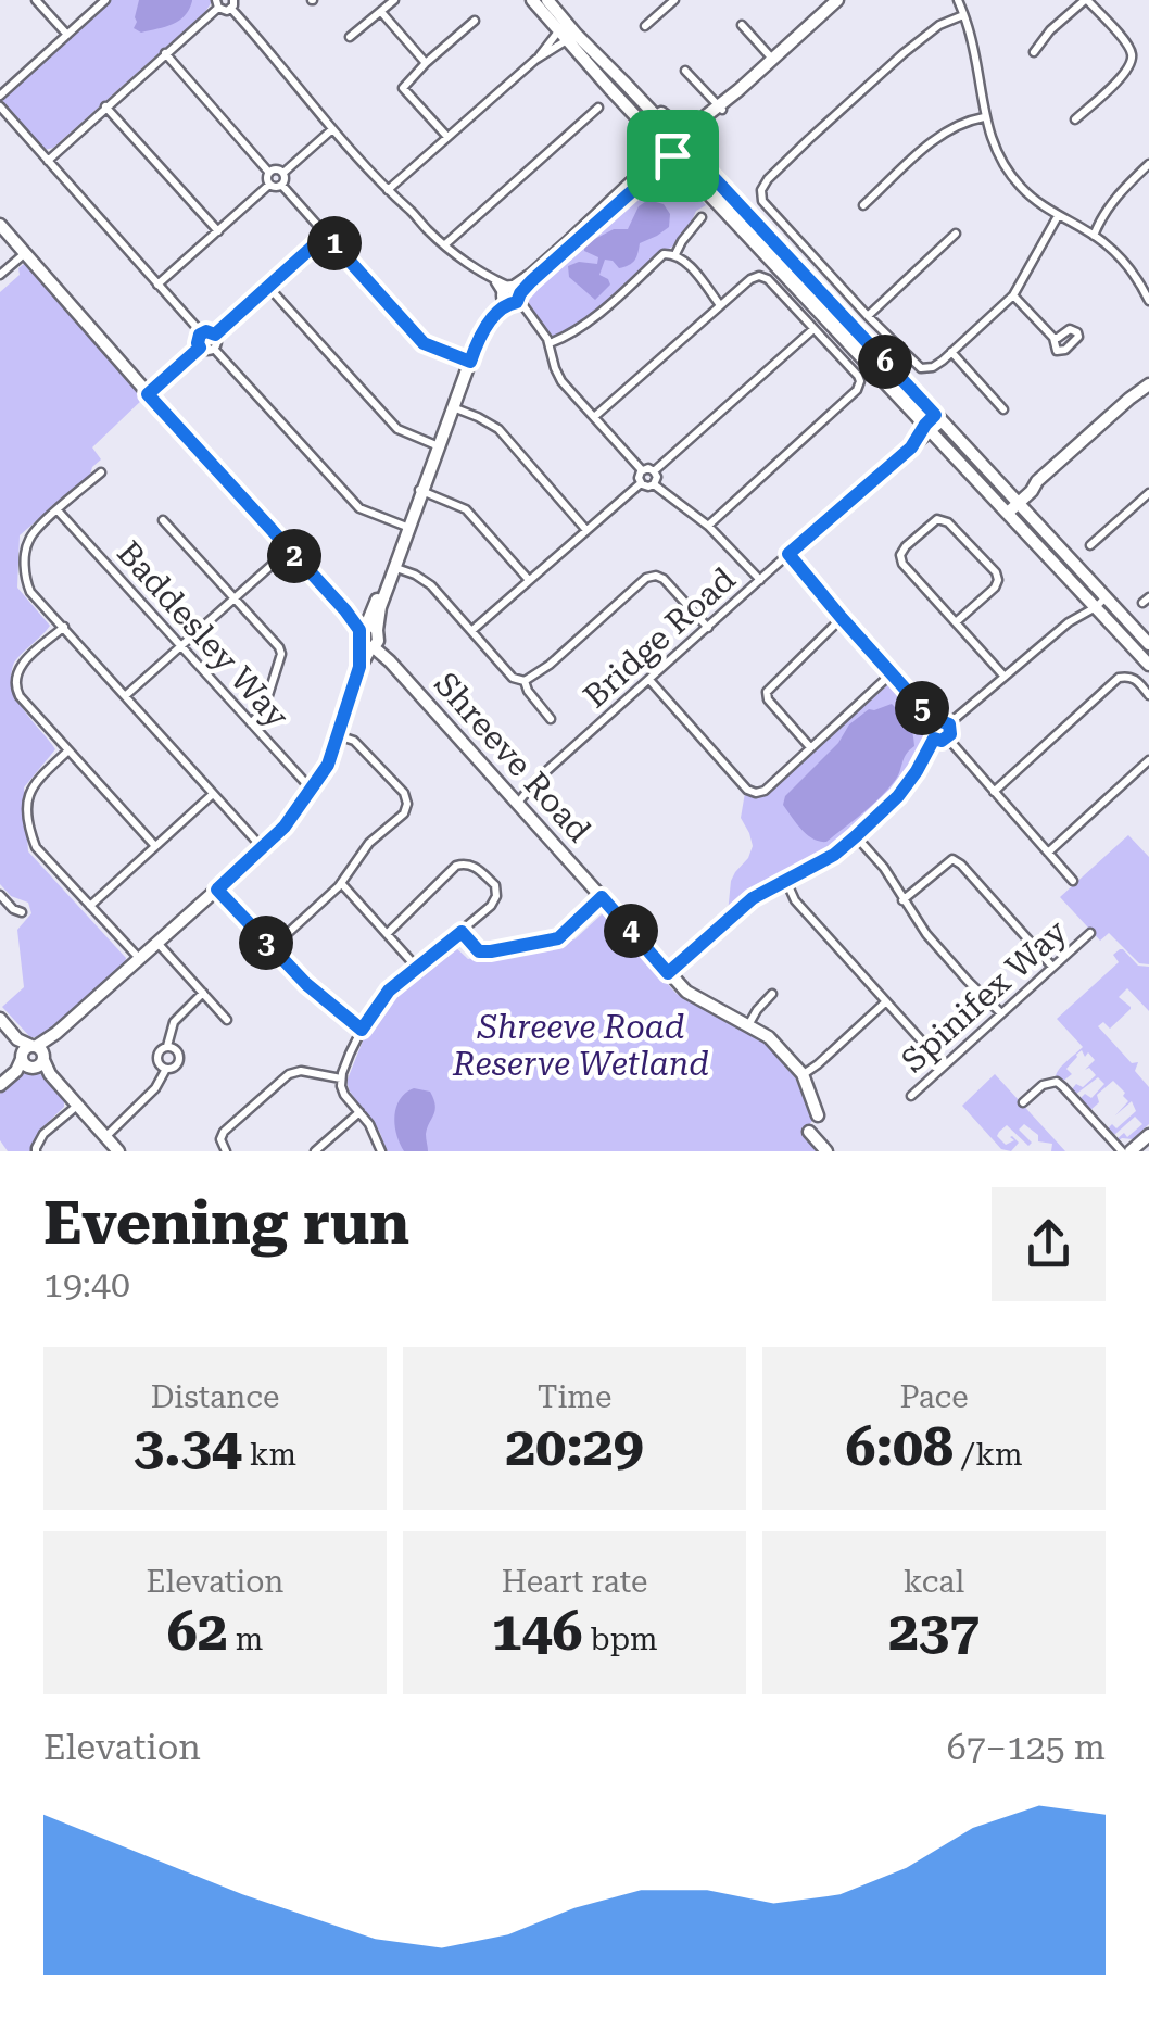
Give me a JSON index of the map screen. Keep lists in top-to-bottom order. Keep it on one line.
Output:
{"streets":{"street":["Baddesley Way","Bridge Road","Shreeve Road","Spinifex Way"]},"crossings":[["Bridge Road","Shreeve Road"]],"parks":["Shreeve Road Reserve Wetland"],"page":{"pins":["1","6","2","5","4","3"],"heading":["Evening run","19:40"],"stats":[["Distance","3.34 km"],["Time","20:29"],["Pace","6:08 /km"],["Elevation","62 m"],["Heart rate","146 bpm"],["kcal","237"]],"chart":["Elevation","67–125 m"]}}
